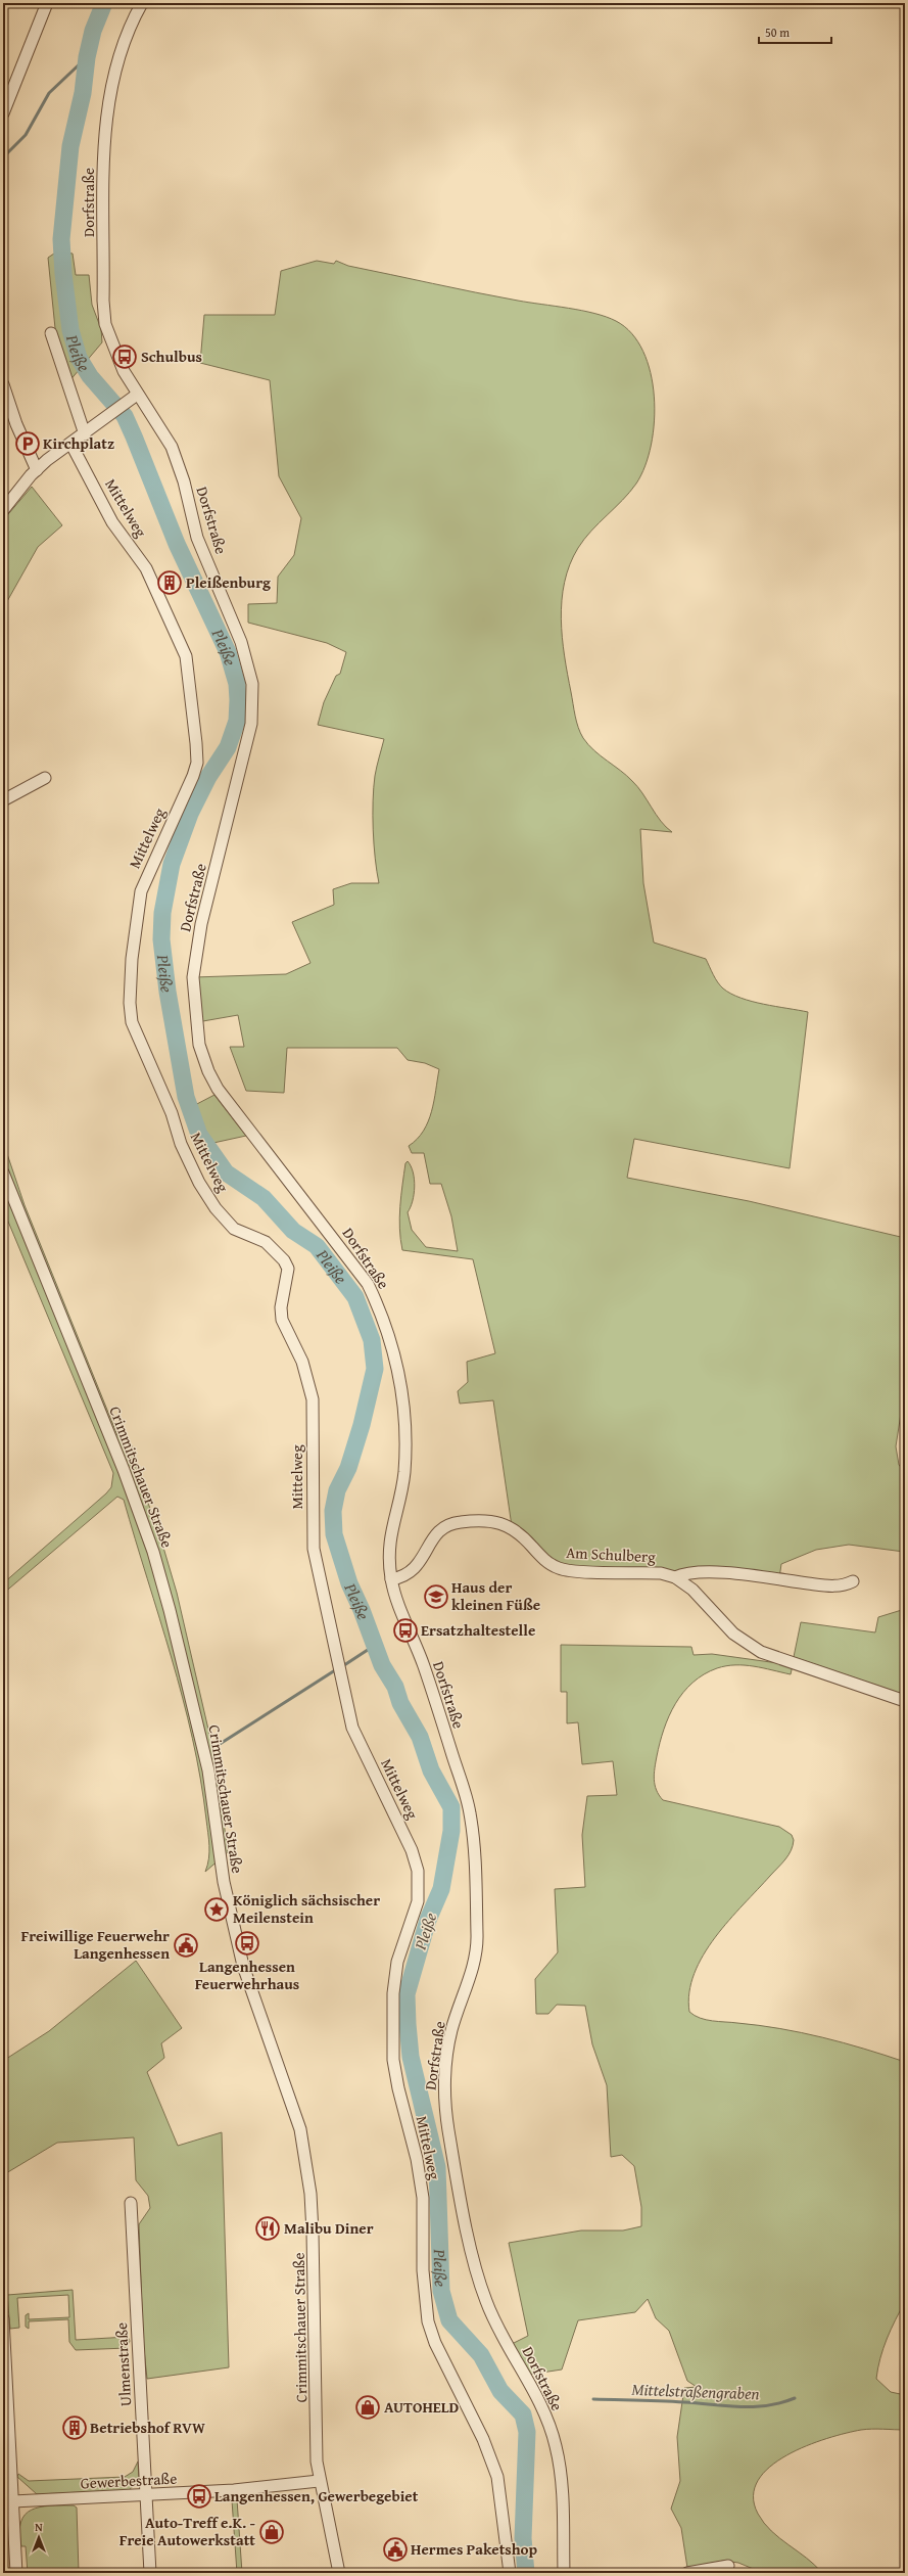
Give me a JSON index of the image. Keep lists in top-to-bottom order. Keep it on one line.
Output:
{"streets":{"street":["Dorfstraße","Mittelweg","Crimmitschauer Straße","Am Schulberg","Ulmenstraße","Gewerbestraße"]},"crossings":[["Dorfstraße","Am Schulberg"],["Crimmitschauer Straße","Gewerbestraße"],["Ulmenstraße","Gewerbestraße"]],"water":["Pleiße","Mittelstraßengraben"],"places":{"bus stop":["Schulbus","Ersatzhaltestelle","Langenhessen Feuerwehrhaus","Langenhessen, Gewerbegebiet"],"parking":["Kirchplatz"],"building":["Pleißenburg","Betriebshof RVW"],"school or university":["Haus der kleinen Füße"],"place":["Königlich sächsischer Meilenstein"],"public building":["Freiwillige Feuerwehr Langenhessen","Hermes Paketshop"],"restaurant":["Malibu Diner"],"shop":["AUTOHELD","Auto-Treff e.K. - Freie Autowerkstatt"]},"scale_bar":"50 m","north":"top"}
